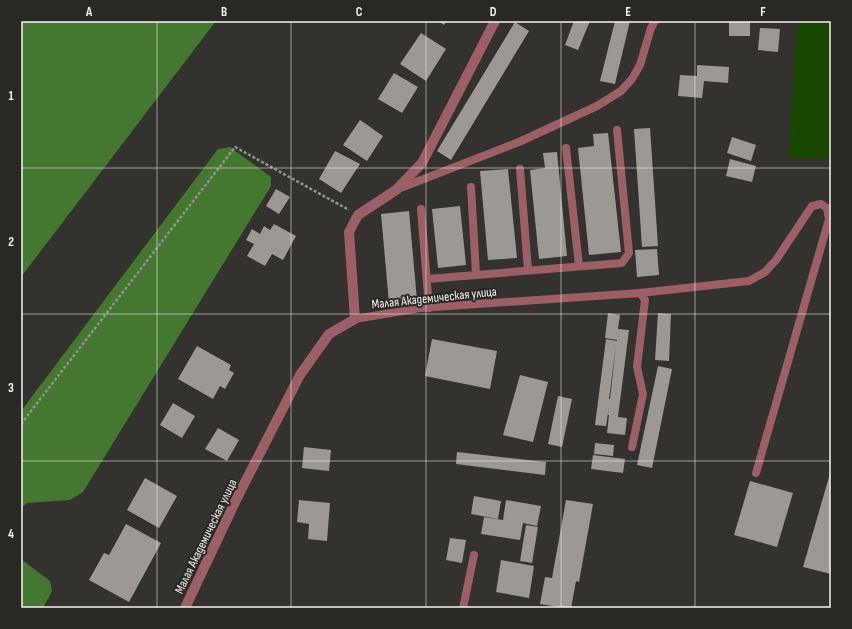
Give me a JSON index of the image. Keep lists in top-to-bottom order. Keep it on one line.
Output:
{"streets":{"street":["Малая Академическая улица"]},"grid":{"columns":["A","B","C","D","E","F"],"rows":["1","2","3","4"]}}
